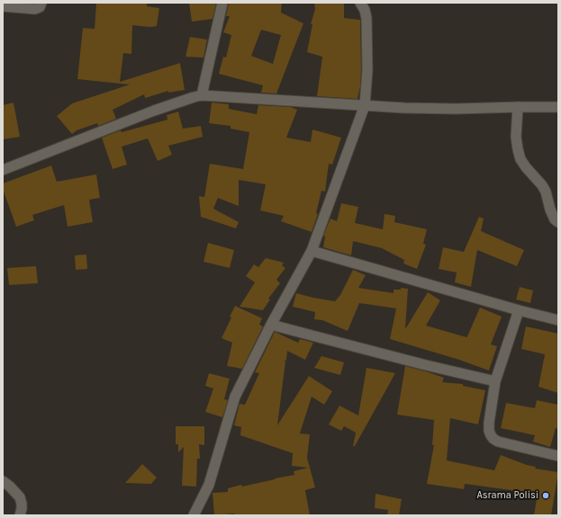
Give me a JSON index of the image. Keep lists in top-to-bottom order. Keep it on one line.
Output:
{"places":["Asrama Polisi"]}
